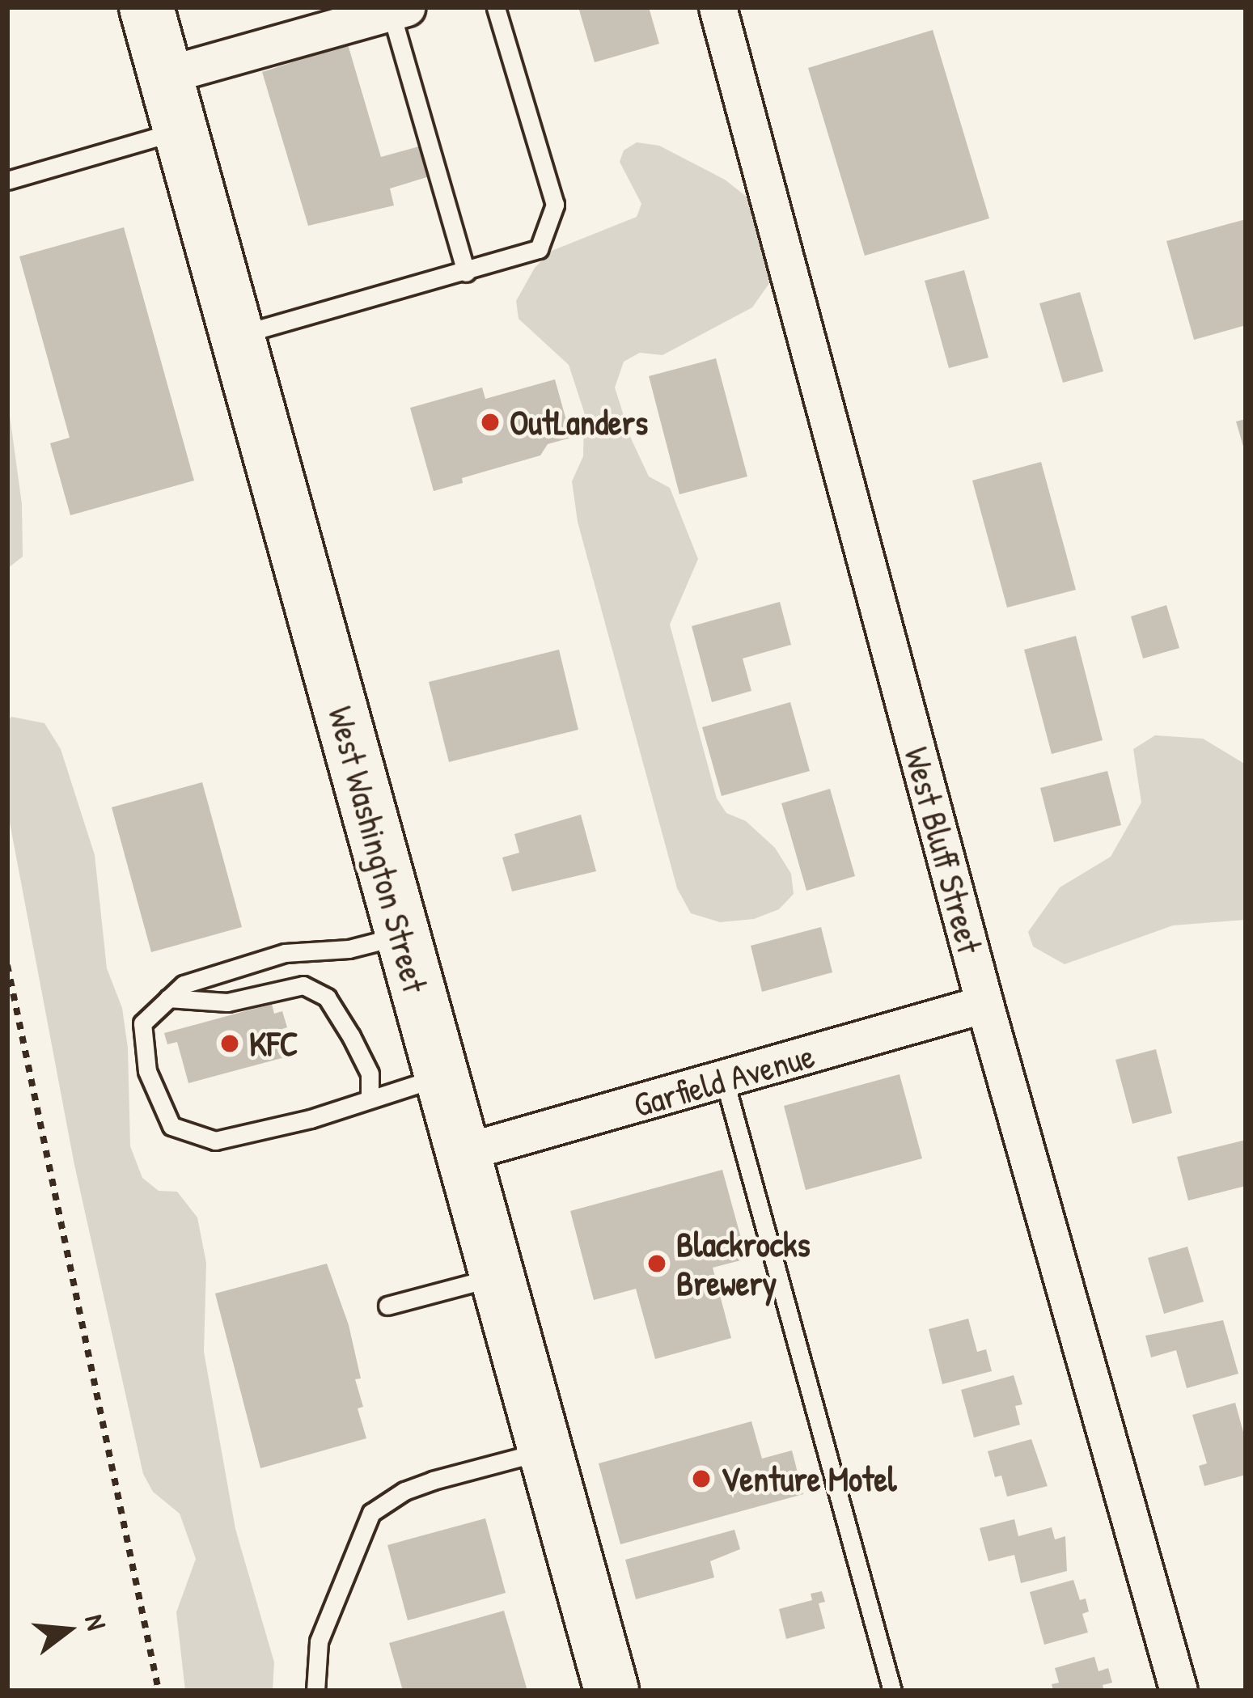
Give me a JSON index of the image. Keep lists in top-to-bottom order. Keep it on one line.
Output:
{"streets":{"main road":["West Washington Street"],"street":["West Bluff Street","Garfield Avenue"]},"crossings":[["West Washington Street","Garfield Avenue"],["West Bluff Street","Garfield Avenue"]],"places":["OutLanders","KFC","Blackrocks Brewery","Venture Motel"],"north":"right"}
